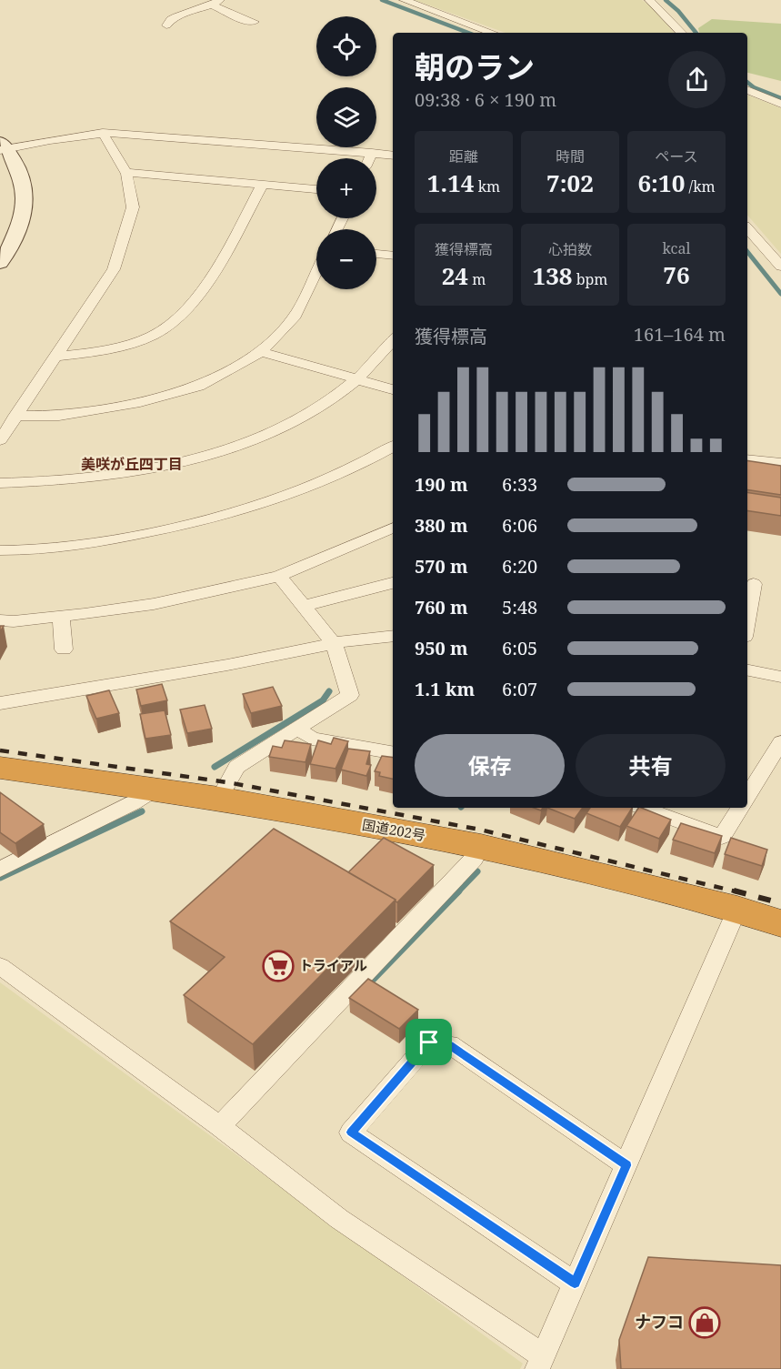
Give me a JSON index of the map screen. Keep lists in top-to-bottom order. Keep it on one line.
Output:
{"streets":{"highway":["国道202号"]},"districts":["美咲が丘四丁目"],"places":{"supermarket":["トライアル"],"shop":["ナフコ"]},"page":{"map_buttons":["+","−"],"heading":["朝のラン","09:38 · 6 × 190 m"],"stats":[["距離","1.14 km"],["時間","7:02"],["ペース","6:10 /km"],["獲得標高","24 m"],["心拍数","138 bpm"],["kcal","76"]],"chart":["獲得標高","161–164 m"],"list":[{"name":"190 m","note":"6:33"},{"name":"380 m","note":"6:06"},{"name":"570 m","note":"6:20"},{"name":"760 m","note":"5:48"},{"name":"950 m","note":"6:05"},{"name":"1.1 km","note":"6:07"}],"buttons":["保存","共有"]}}
